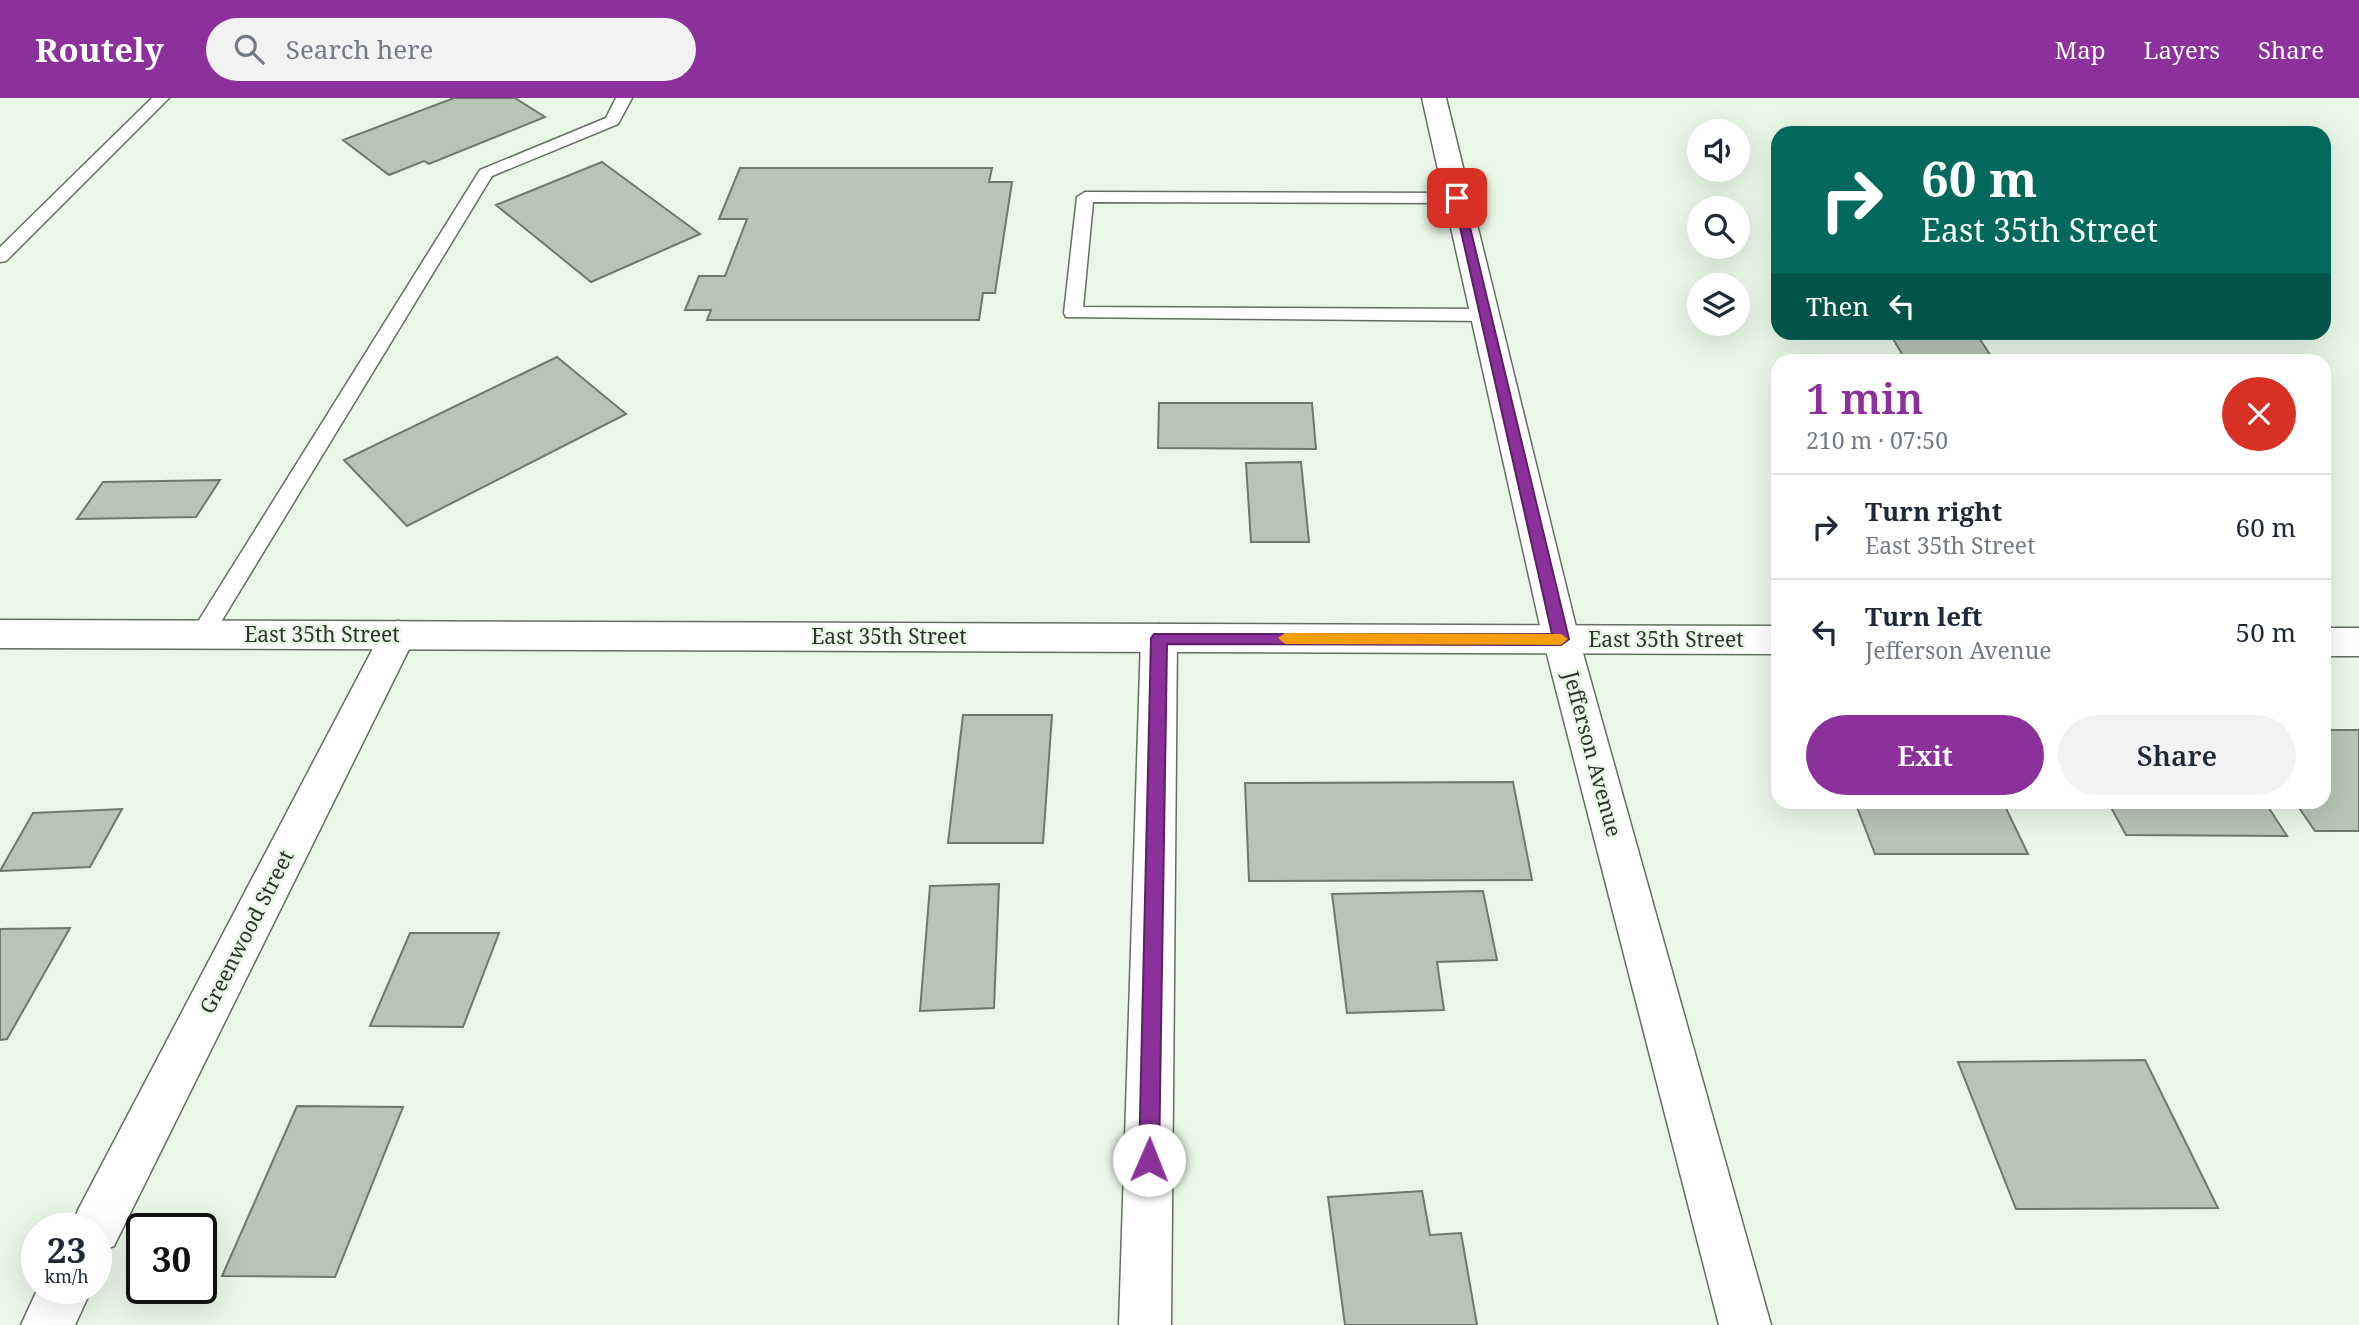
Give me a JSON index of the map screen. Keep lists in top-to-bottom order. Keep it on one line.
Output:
{"streets":{"street":["East 35th Street","Jefferson Avenue","Greenwood Street"]},"crossings":[["East 35th Street","Jefferson Avenue"],["East 35th Street","Greenwood Street"]],"page":{"header":"Routely","search":"Search here","nav":["Map","Layers","Share"],"turn":["60 m","East 35th Street"],"then":"Then","heading":["1 min","210 m · 07:50"],"list":[{"name":"Turn right","note":"East 35th Street","value":"60 m"},{"name":"Turn left","note":"Jefferson Avenue","value":"50 m"}],"buttons":["Exit","Share"],"speed":"23 km/h","limit":"30"}}
